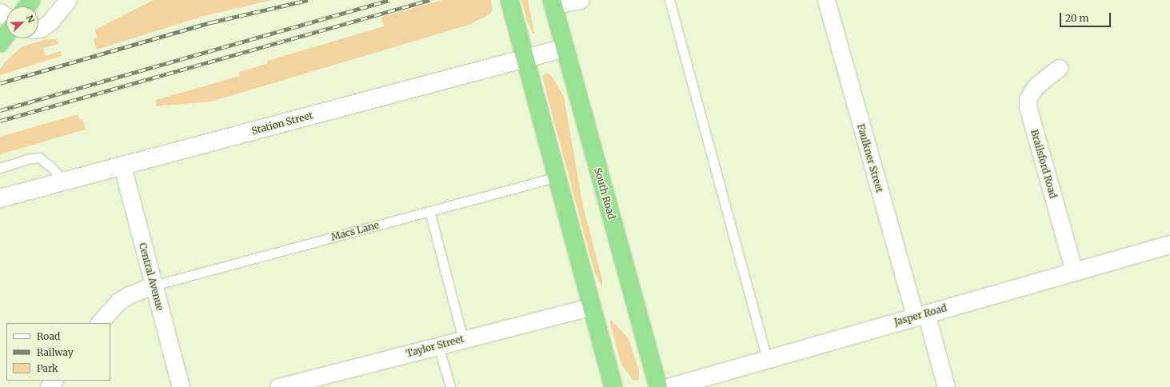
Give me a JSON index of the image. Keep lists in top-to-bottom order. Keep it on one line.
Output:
{"streets":{"highway":["South Road"],"main road":["Station Street","Jasper Road"],"street":["Faulkner Street","Brailsford Road","Central Avenue","Taylor Street"],"lane":["Macs Lane"]},"crossings":[["Station Street","South Road"],["Station Street","Central Avenue"],["Faulkner Street","Jasper Road"],["Brailsford Road","Jasper Road"],["Macs Lane","Central Avenue"]],"legend":["Road","Railway","Park"],"scale_bar":"20 m","north":"top right"}
